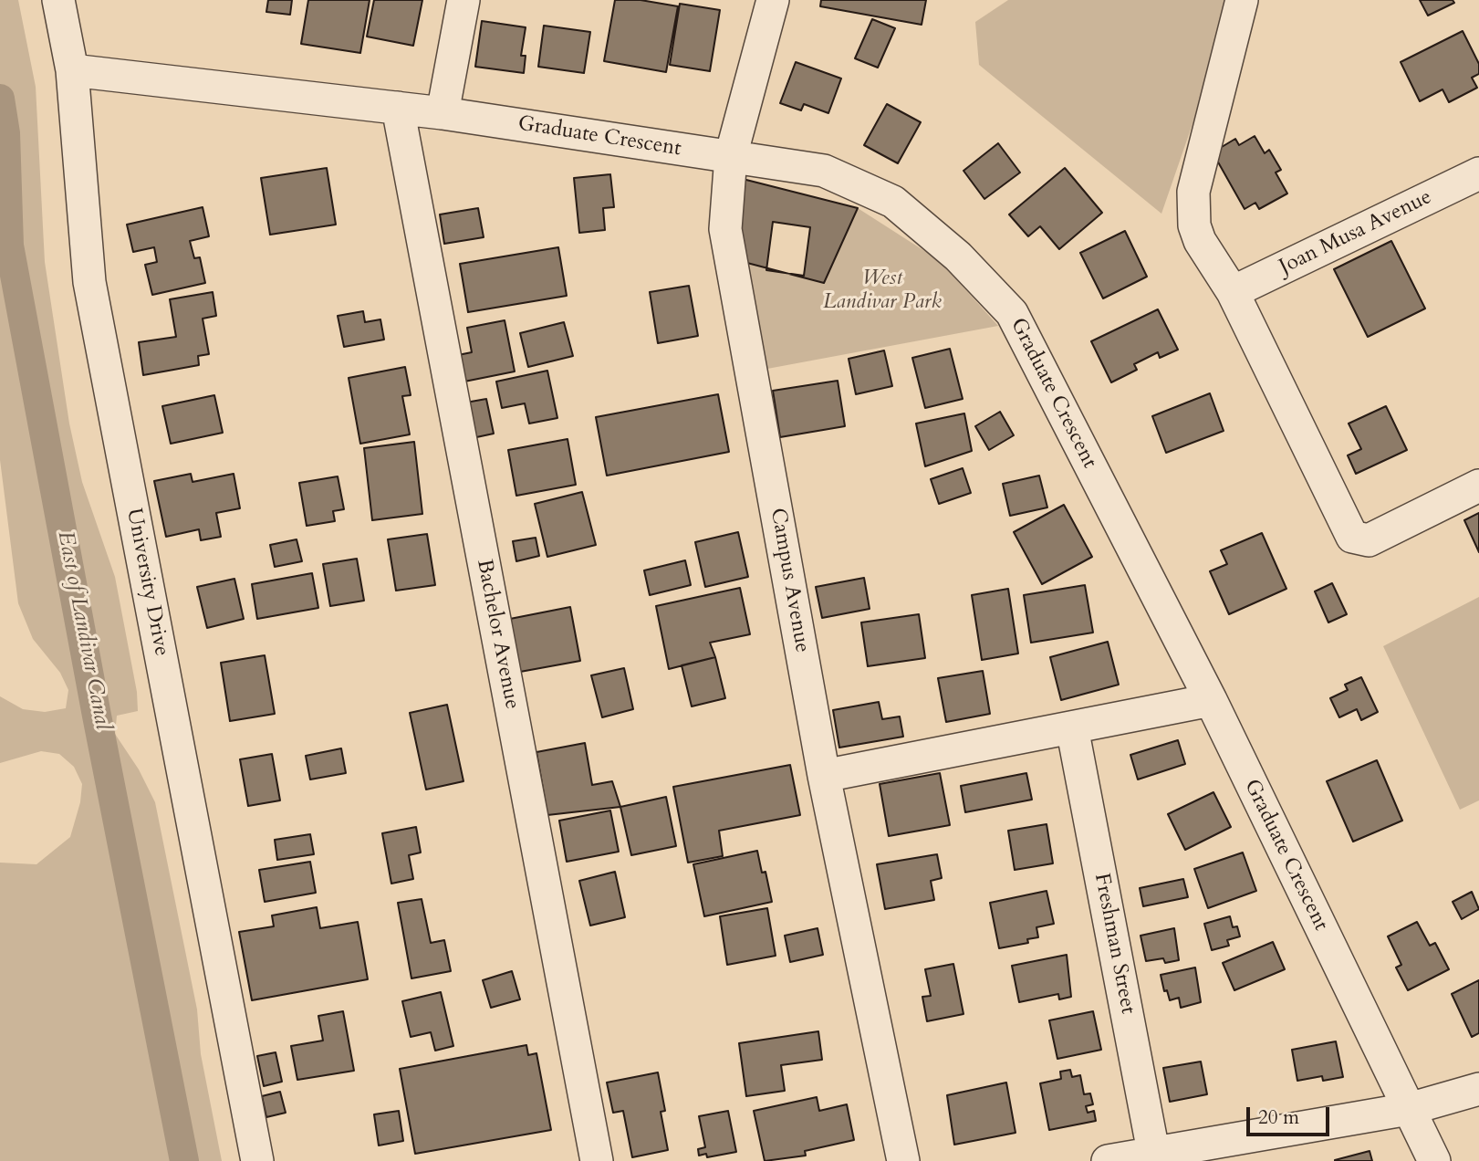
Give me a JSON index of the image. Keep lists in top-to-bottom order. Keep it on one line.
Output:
{"streets":{"street":["Graduate Crescent","Joan Musa Avenue","Campus Avenue","University Drive","Bachelor Avenue","Freshman Street"]},"crossings":[["Graduate Crescent","Campus Avenue"],["Graduate Crescent","University Drive"],["Graduate Crescent","Bachelor Avenue"]],"water":["East of Landivar Canal"],"parks":["West Landivar Park"],"scale_bar":"20 m"}
